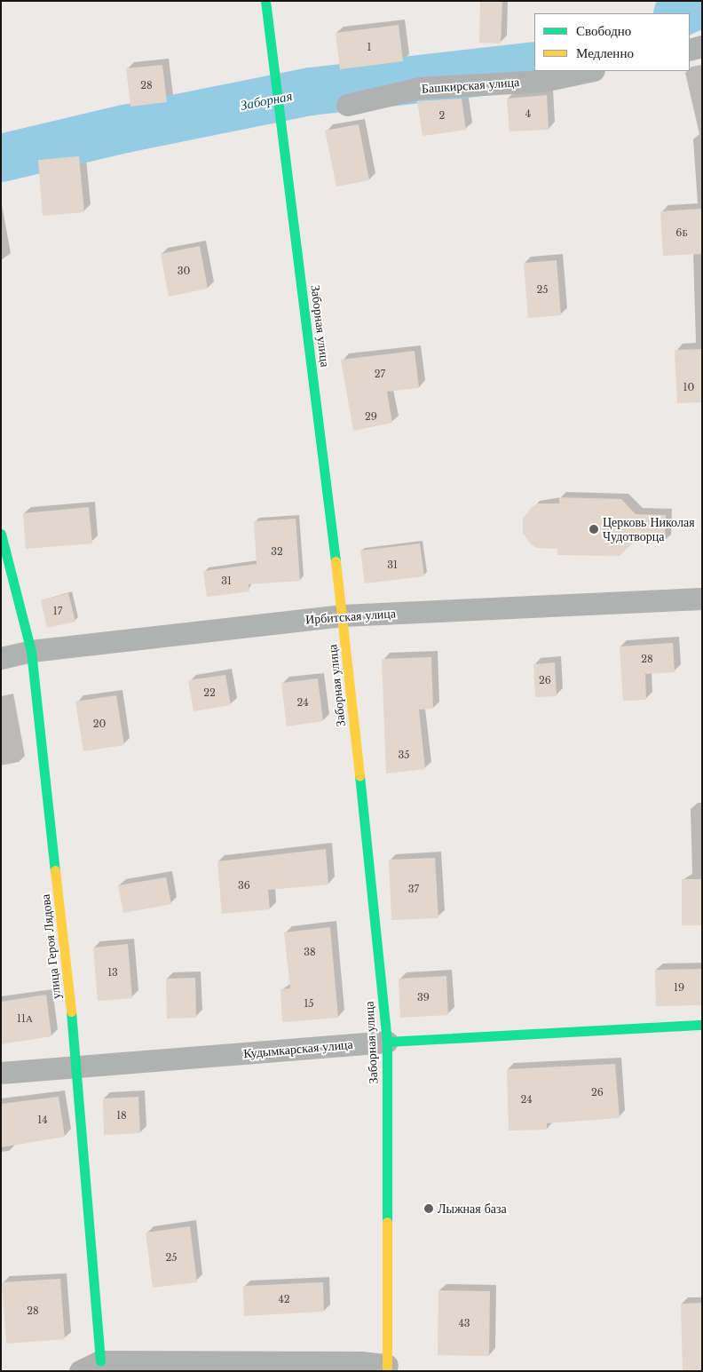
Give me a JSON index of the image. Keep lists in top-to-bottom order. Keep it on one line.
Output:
{"streets":{"street":["Башкирская улица","Заборная улица","Ирбитская улица","улица Героя Лядова","Кудымкарская улица"]},"crossings":[["Заборная улица","Ирбитская улица"],["Заборная улица","Кудымкарская улица"],["Ирбитская улица","улица Героя Лядова"],["улица Героя Лядова","Кудымкарская улица"]],"water":["Заборная"],"places":["Церковь Николая Чудотворца","Лыжная база"],"house_numbers":["1","28","4","2","6Б","30","25","27","10","29","32","31","31","17","28","26","22","24","20","35","36","37","38","13","19","39","15","11А","26","24","18","14","25","42","28","43"],"legend":["Свободно","Медленно"]}
